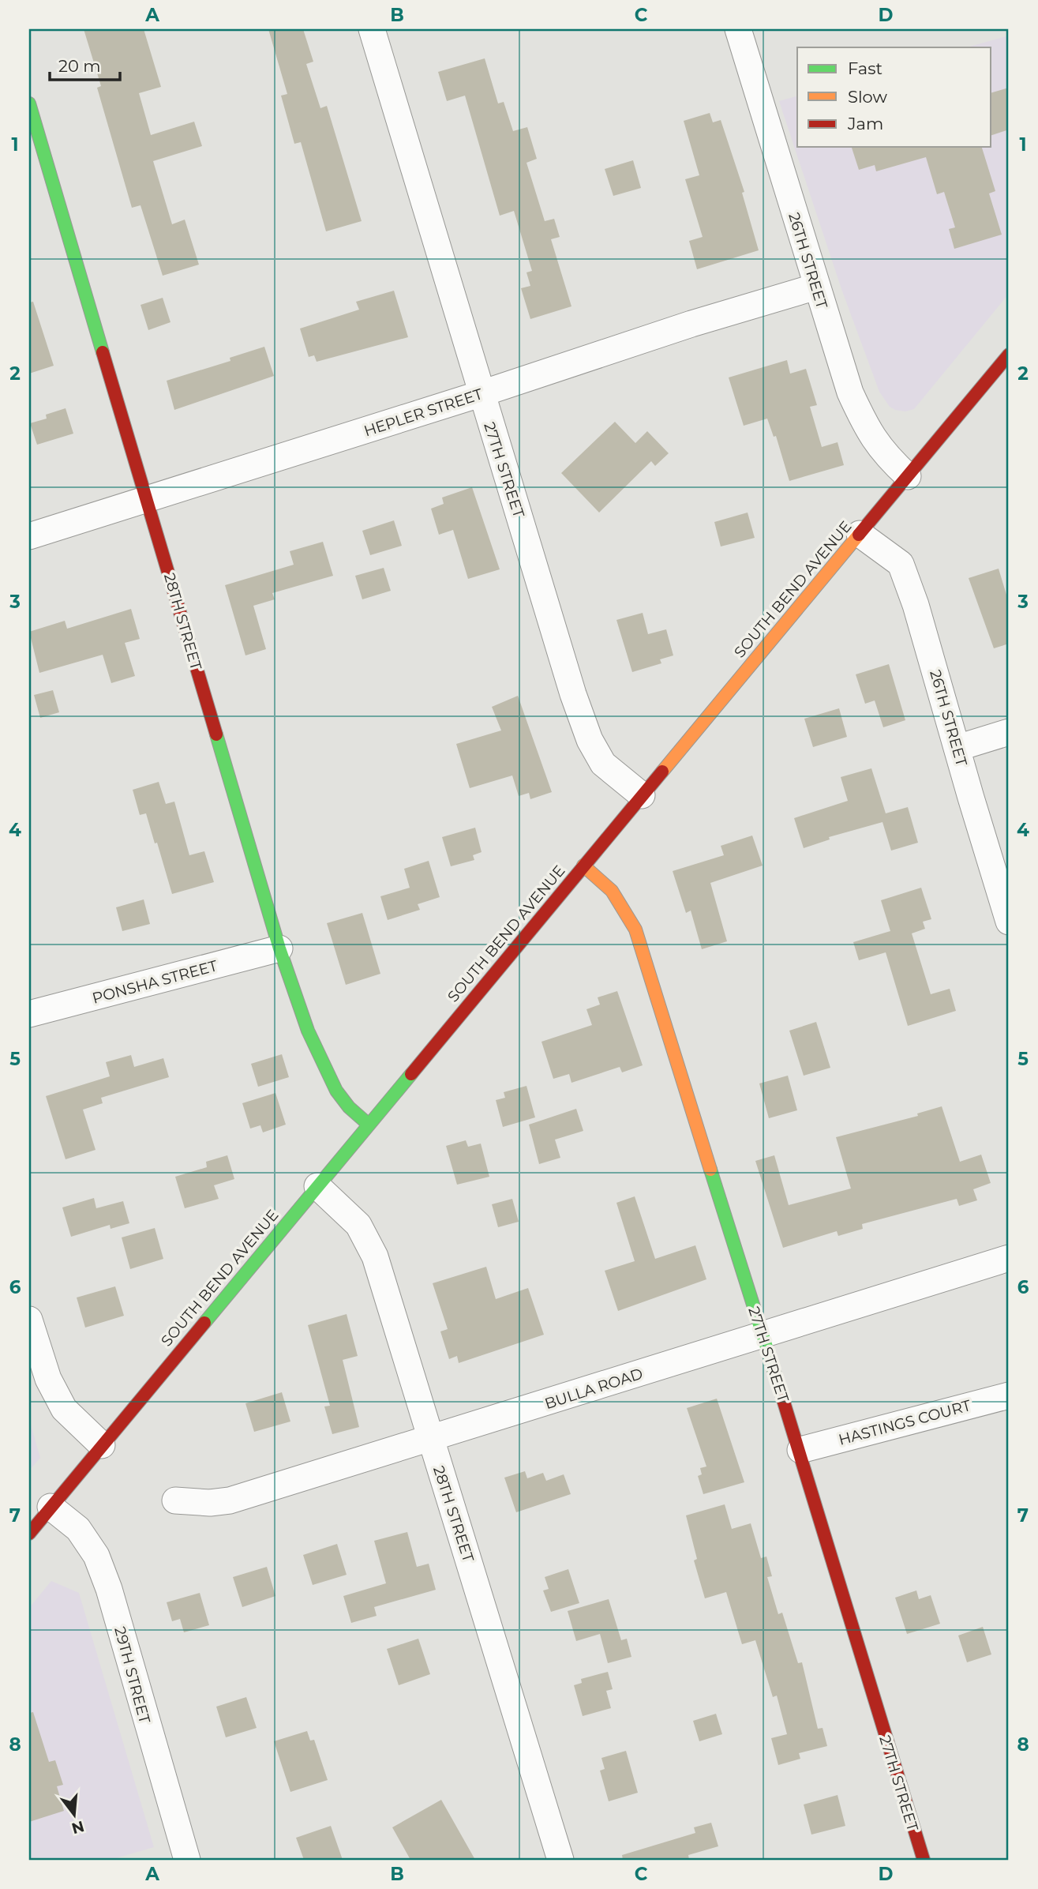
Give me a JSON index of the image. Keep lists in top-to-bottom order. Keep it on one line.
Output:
{"streets":{"street":["26TH STREET","HEPLER STREET","27TH STREET","SOUTH BEND AVENUE","28TH STREET","PONSHA STREET","BULLA ROAD","HASTINGS COURT","29TH STREET"]},"crossings":[["26TH STREET","HEPLER STREET"],["26TH STREET","SOUTH BEND AVENUE"],["HEPLER STREET","27TH STREET"],["HEPLER STREET","28TH STREET"],["27TH STREET","SOUTH BEND AVENUE"],["27TH STREET","BULLA ROAD"],["27TH STREET","HASTINGS COURT"],["SOUTH BEND AVENUE","28TH STREET"],["SOUTH BEND AVENUE","29TH STREET"],["28TH STREET","PONSHA STREET"],["28TH STREET","BULLA ROAD"]],"legend":["Fast","Slow","Jam"],"scale_bar":"20 m","north":"bottom","grid":{"columns":["A","B","C","D"],"rows":["1","2","3","4","5","6","7","8"]}}
